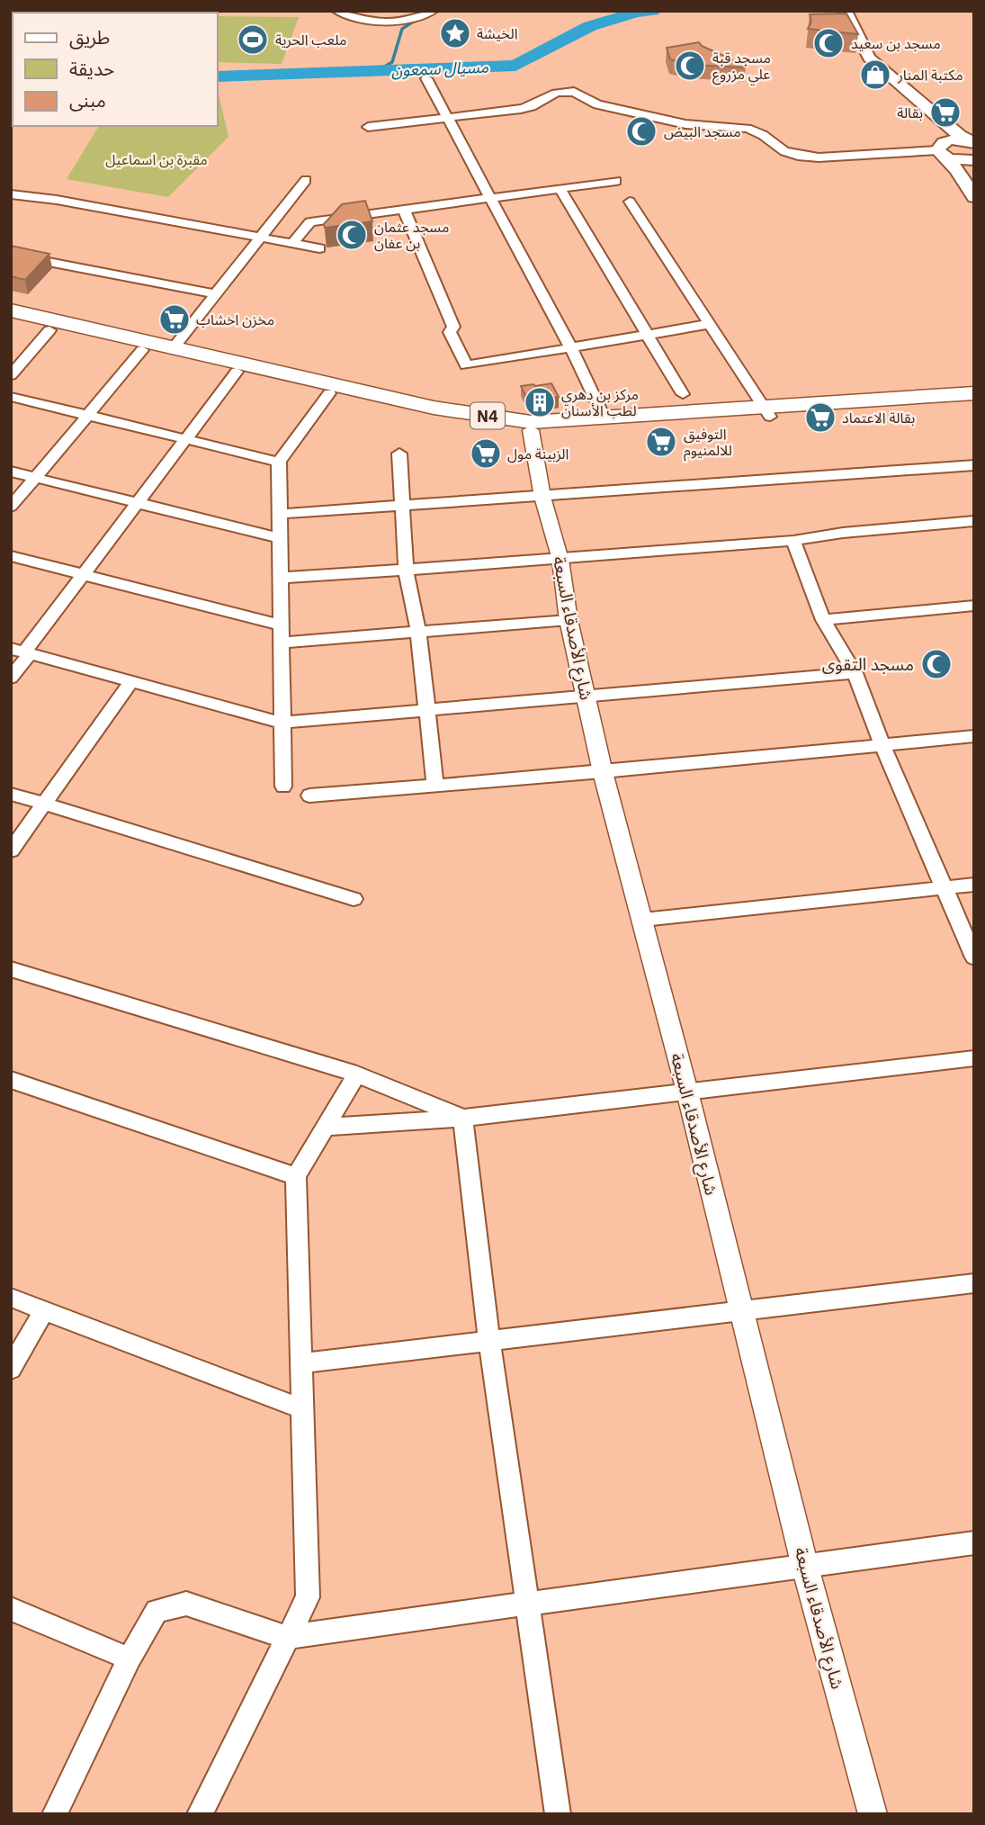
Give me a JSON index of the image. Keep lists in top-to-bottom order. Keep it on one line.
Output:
{"streets":{"highway":["N4"],"street":["شارع الأصدقاء السبعة"]},"crossings":[["N4","شارع الأصدقاء السبعة"]],"water":["مسيال سمعون"],"parks":["مقبرة بن اسماعيل"],"places":{"place":["الخيشة"],"sports":["ملعب الحرية"],"mosque":["مسجد بن سعيد","مسجد قبة علي مزروع","مسجد البيض","مسجد عثمان بن عفان","مسجد التقوى"],"shop":["مكتبة المنار"],"supermarket":["بقالة","مخزن اخشاب","بقالة الاعتماد","التوفيق للالمنيوم","الزبينة مول"],"building":["مركز بن دهري لطب الأسنان"]},"legend":["طريق","حديقة","مبنى"]}
